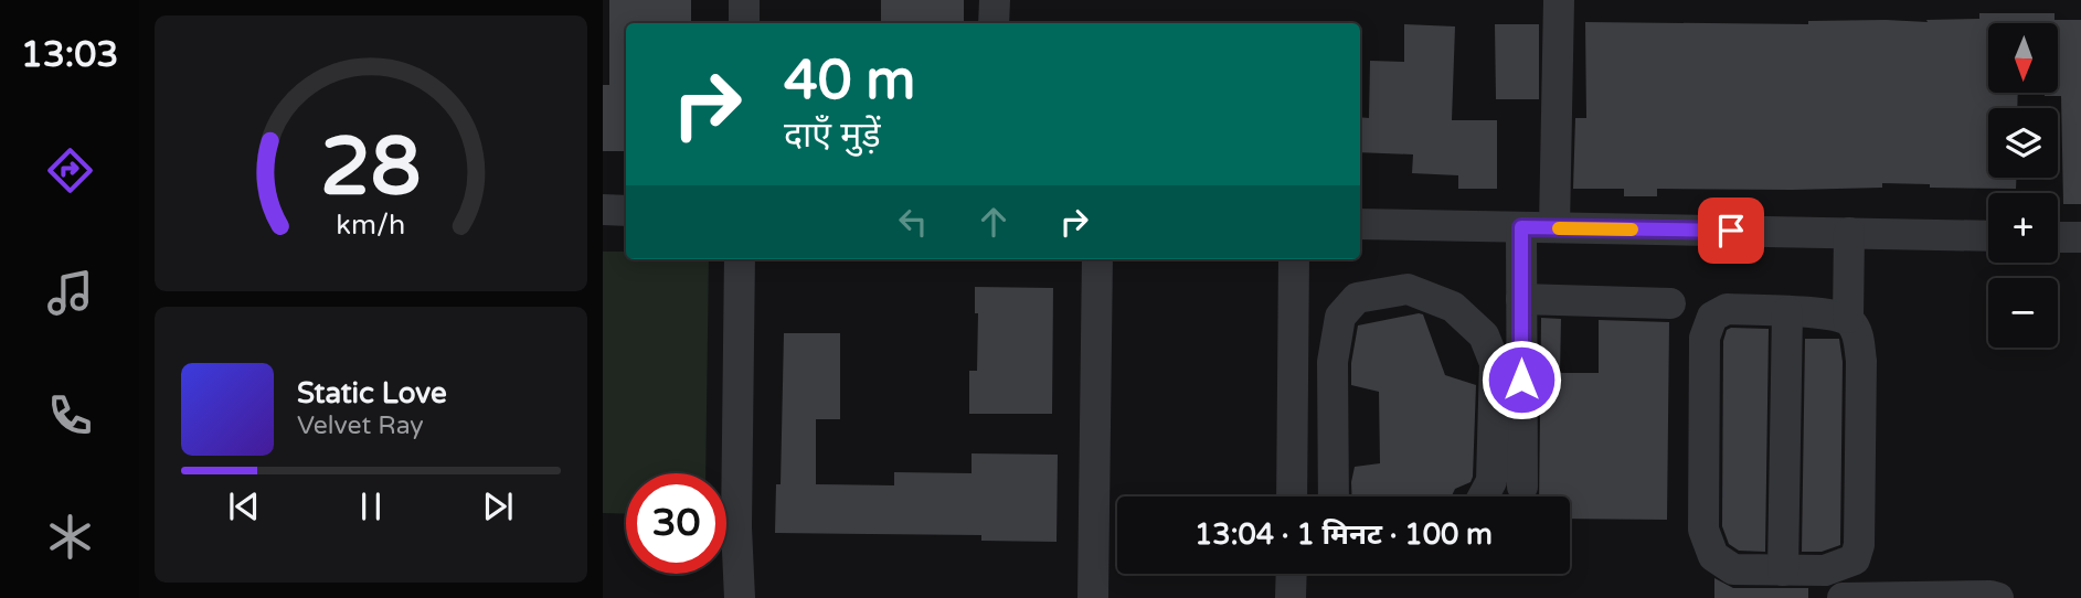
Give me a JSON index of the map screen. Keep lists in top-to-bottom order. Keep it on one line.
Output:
{"north":"bottom","page":{"tabs":"13:03","map_buttons":["+","−"],"turn":["40 m","दाएँ मुड़ें"],"song":["Static Love","Velvet Ray"],"limit":"30","trip":"13:04 · 1 मिनट · 100 m","gauge":["28","km/h"]}}
